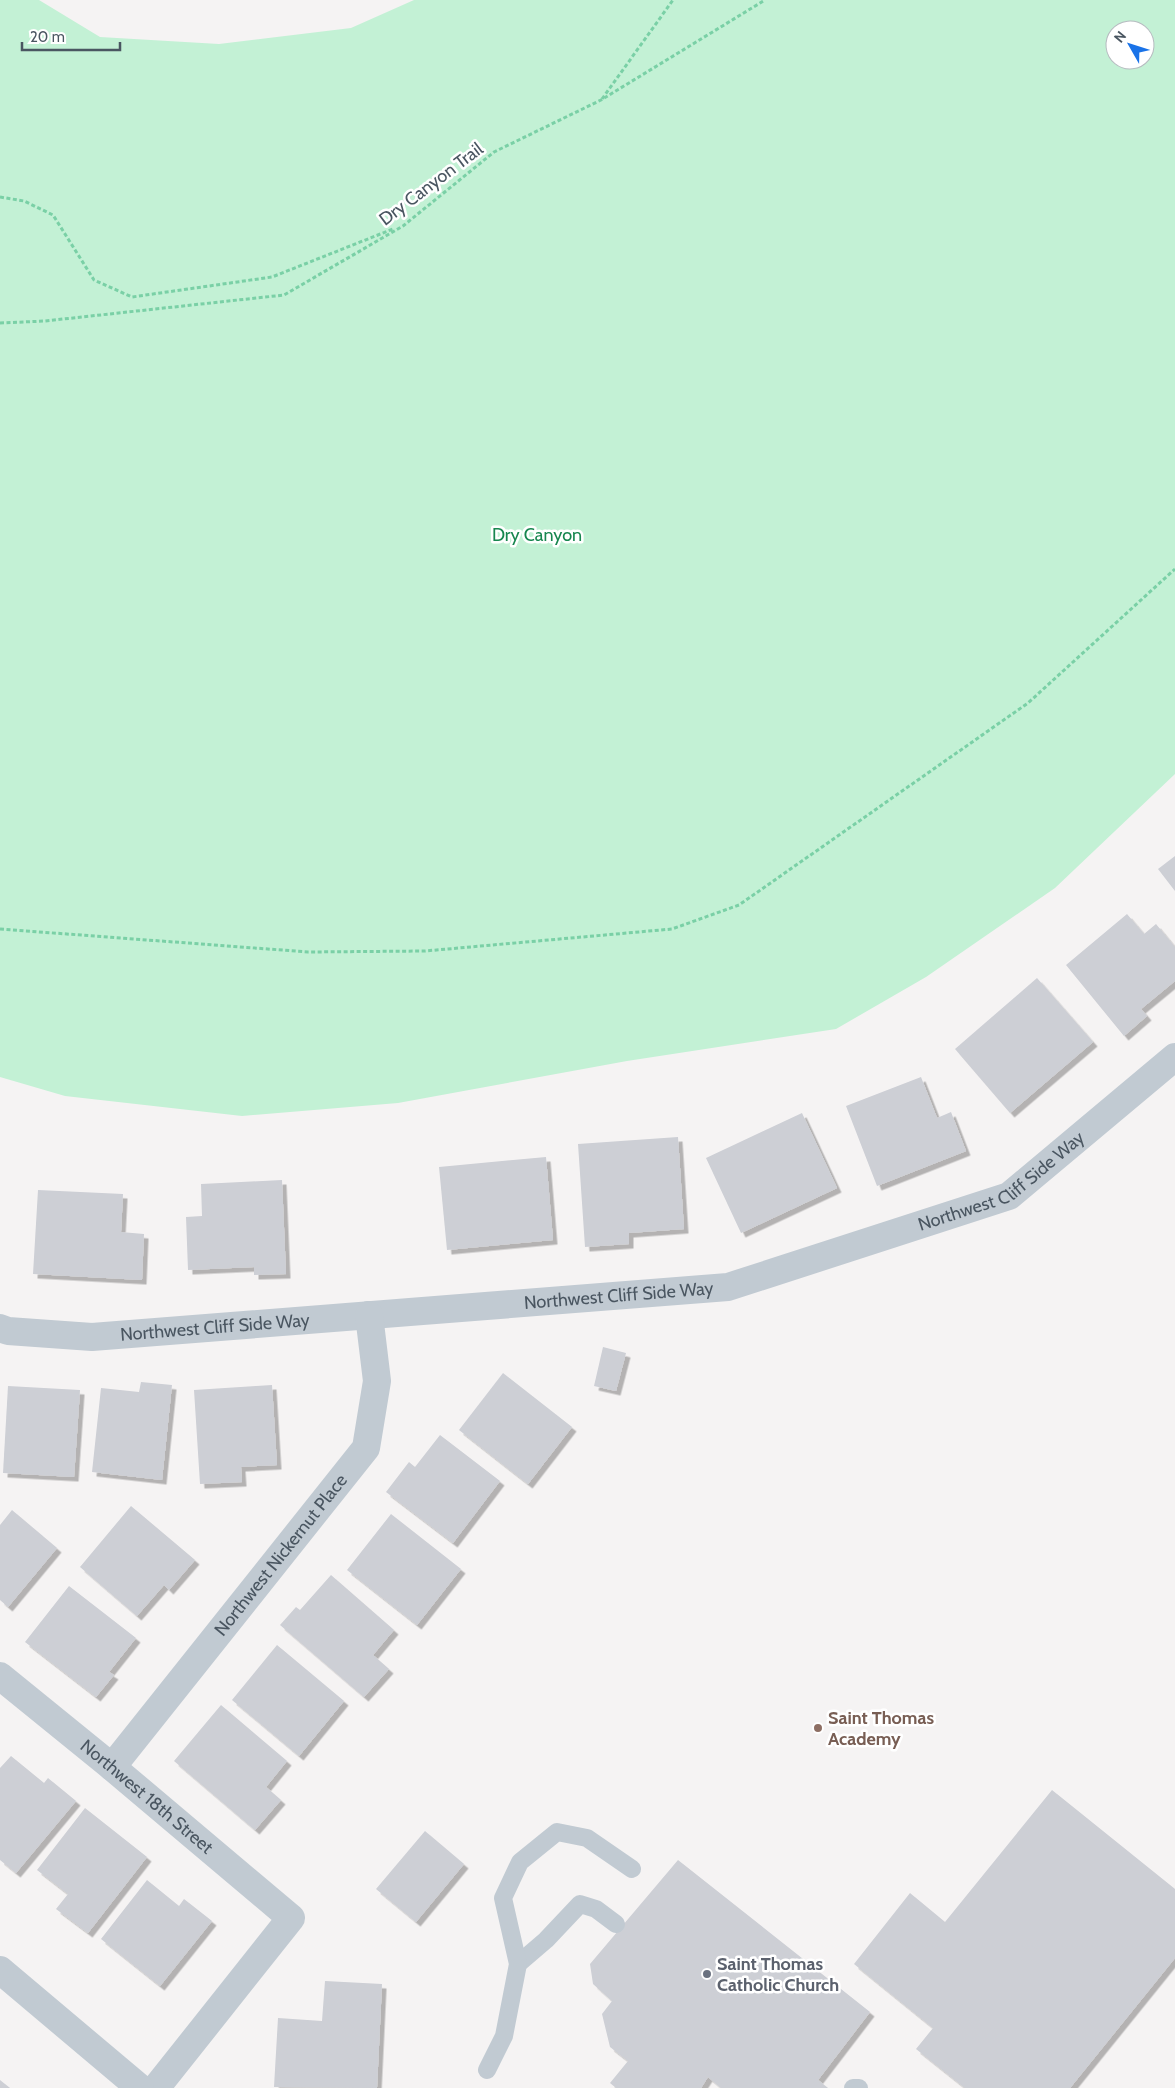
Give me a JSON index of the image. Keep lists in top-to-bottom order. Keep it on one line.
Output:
{"streets":{"street":["Northwest Cliff Side Way","Northwest Nickernut Place","Northwest 18th Street"],"path":["Dry Canyon Trail"]},"crossings":[["Northwest Cliff Side Way","Northwest Nickernut Place"],["Northwest Nickernut Place","Northwest 18th Street"]],"parks":["Dry Canyon"],"places":["Saint Thomas Academy","Saint Thomas Catholic Church"],"scale_bar":"20 m","north":"top left"}
